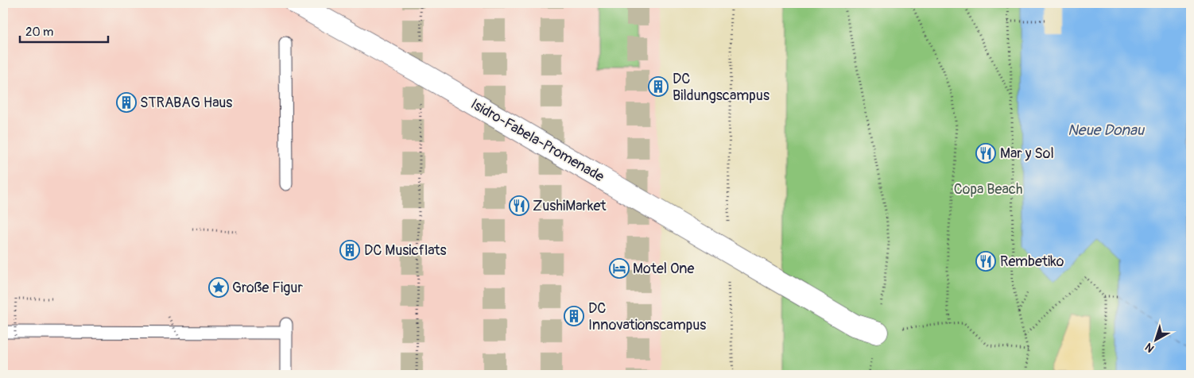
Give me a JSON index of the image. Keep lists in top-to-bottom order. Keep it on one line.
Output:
{"streets":{"street":["Isidro-Fabela-Promenade"]},"water":["Neue Donau"],"parks":["Copa Beach"],"places":{"building":["DC Bildungscampus","STRABAG Haus","DC Musicflats","DC Innovationscampus"],"restaurant":["Mar y Sol","ZushiMarket","Rembetiko"],"hotel":["Motel One"],"place":["Große Figur"]},"scale_bar":"20 m","north":"bottom left"}
